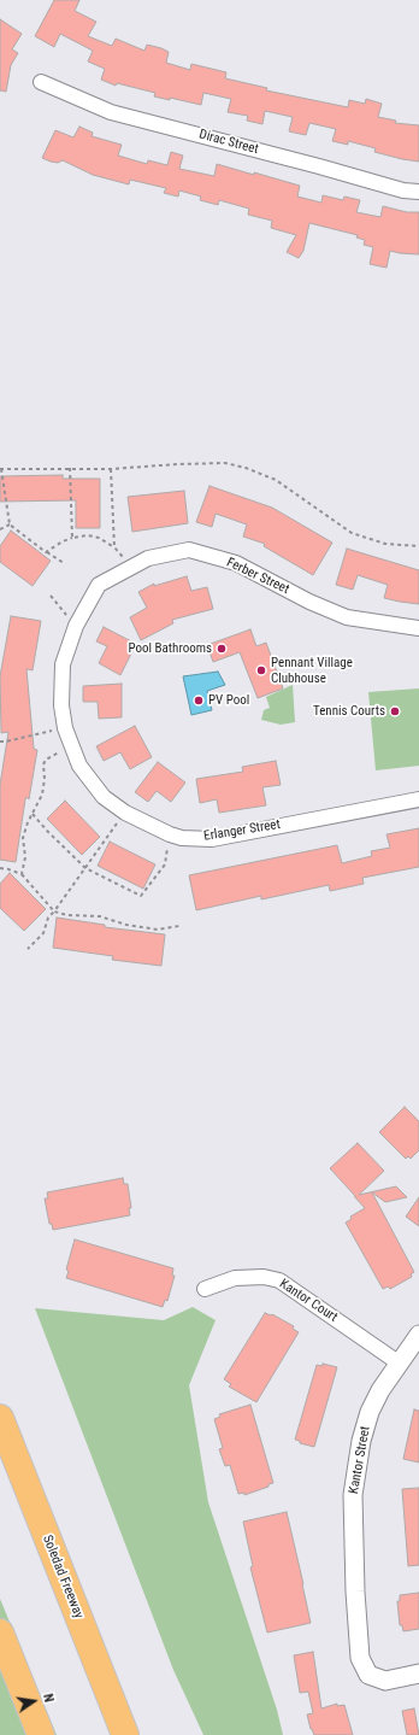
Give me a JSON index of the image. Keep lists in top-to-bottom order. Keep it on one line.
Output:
{"streets":{"highway":["Soledad Freeway"],"street":["Dirac Street","Ferber Street","Erlanger Street","Kantor Court","Kantor Street"]},"crossings":[["Ferber Street","Erlanger Street"],["Kantor Court","Kantor Street"]],"places":["Pool Bathrooms","Pennant Village Clubhouse","PV Pool","Tennis Courts"],"north":"right"}
